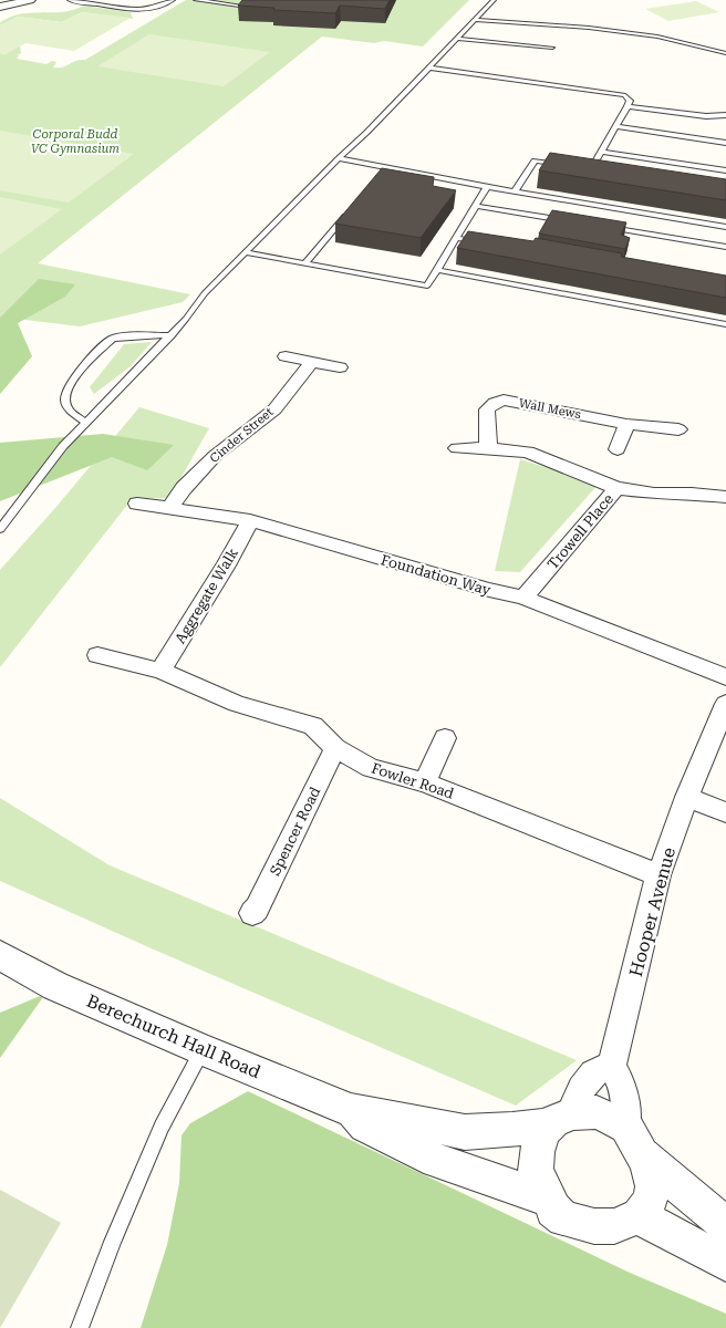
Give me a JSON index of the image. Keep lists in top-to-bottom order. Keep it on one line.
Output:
{"streets":{"street":["Wall Mews","Cinder Street","Trowell Place","Foundation Way","Aggregate Walk","Fowler Road","Spencer Road","Hooper Avenue","Berechurch Hall Road"]},"crossings":[["Cinder Street","Foundation Way"],["Trowell Place","Foundation Way"],["Foundation Way","Aggregate Walk"],["Aggregate Walk","Fowler Road"],["Fowler Road","Spencer Road"],["Fowler Road","Hooper Avenue"]],"parks":["Corporal Budd VC Gymnasium"]}
